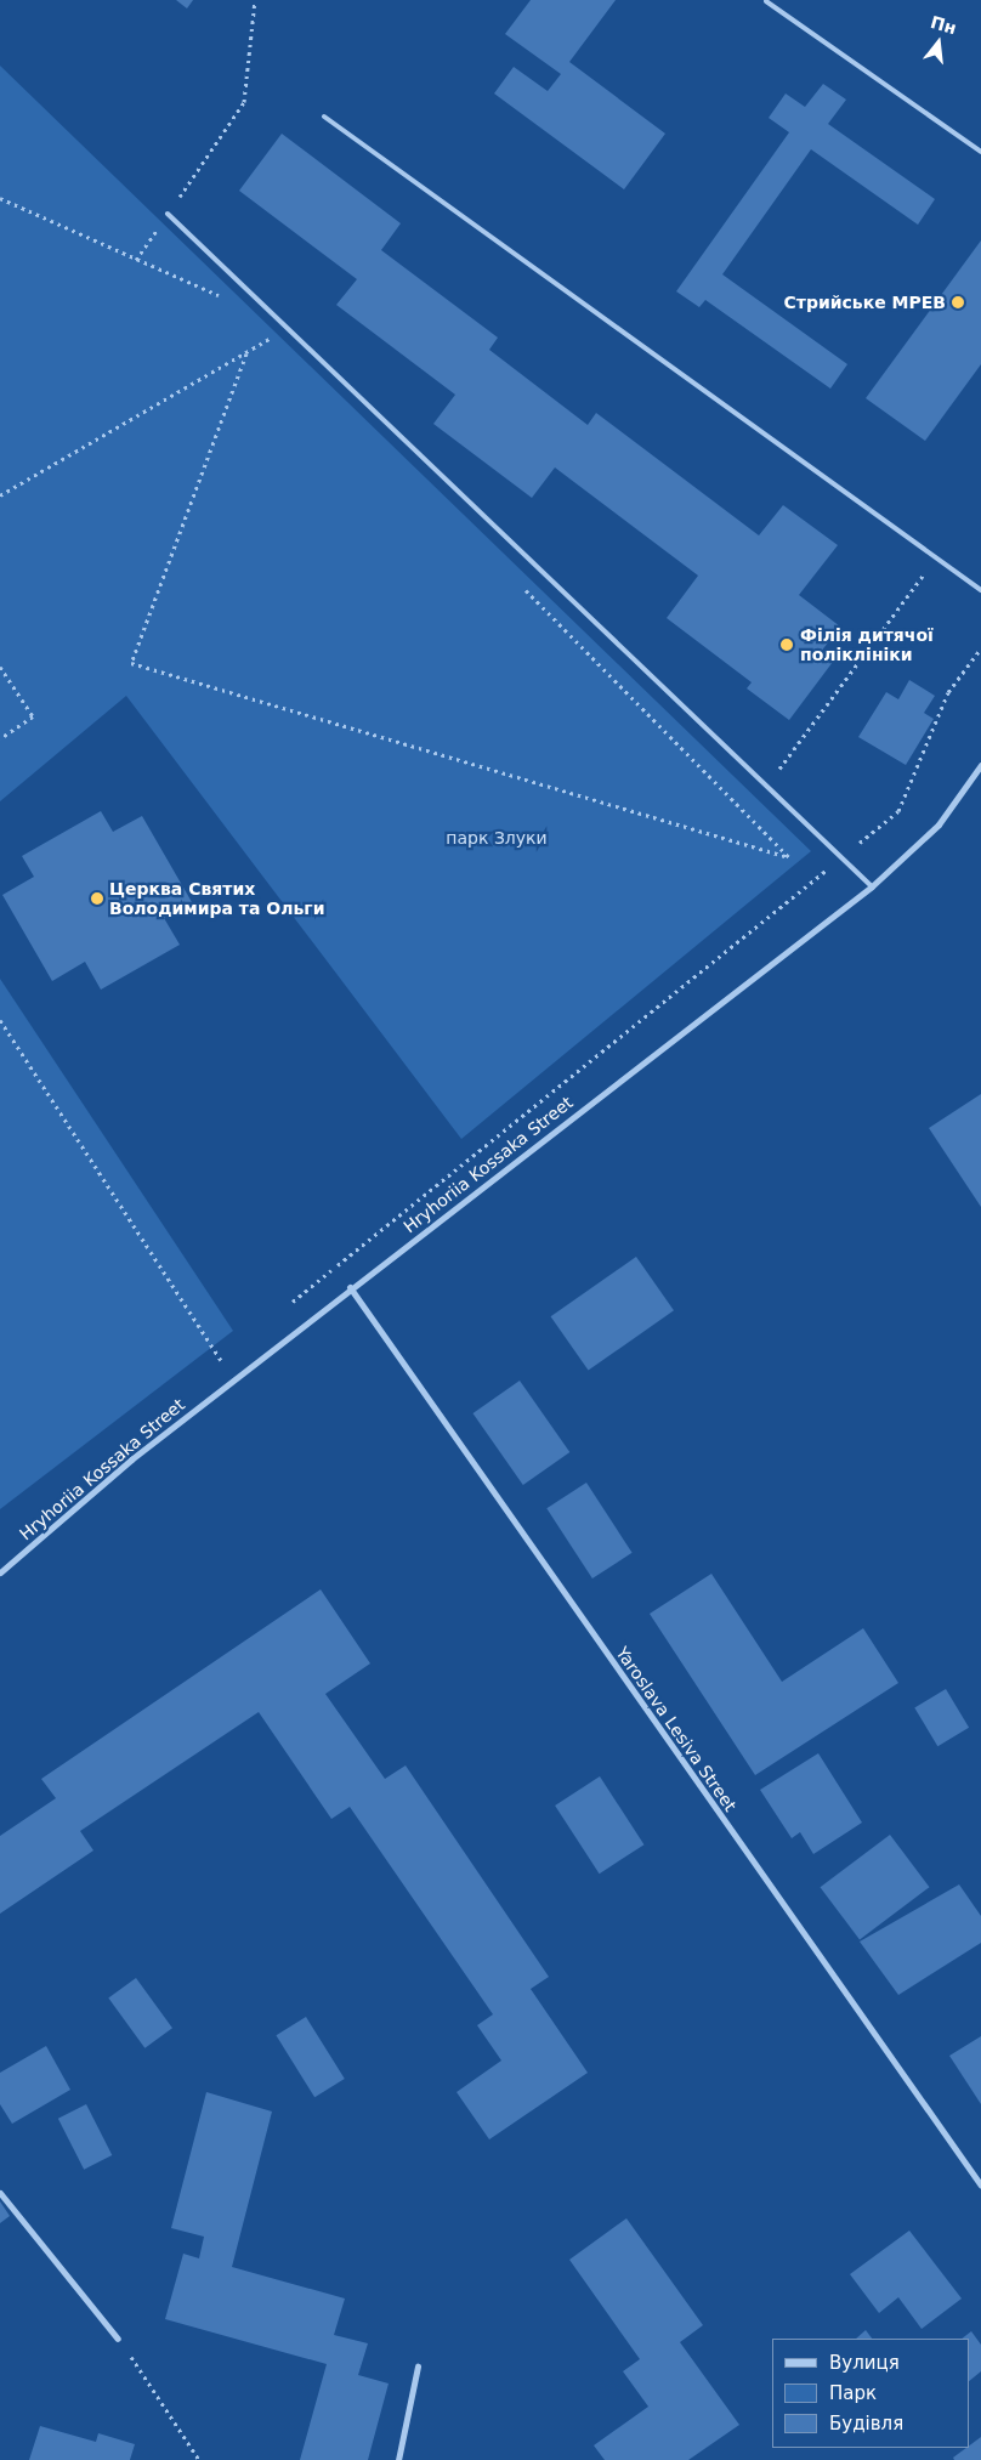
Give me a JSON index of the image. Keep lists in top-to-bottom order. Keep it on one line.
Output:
{"streets":{"street":["Hryhoriia Kossaka Street","Yaroslava Lesiva Street"]},"crossings":[["Hryhoriia Kossaka Street","Yaroslava Lesiva Street"]],"parks":["парк Злуки"],"places":["Стрийське МРЕВ","Філія дитячої поліклініки","Церква Святих Володимира та Ольги"],"legend":["Вулиця","Парк","Будівля"],"north":"top"}
